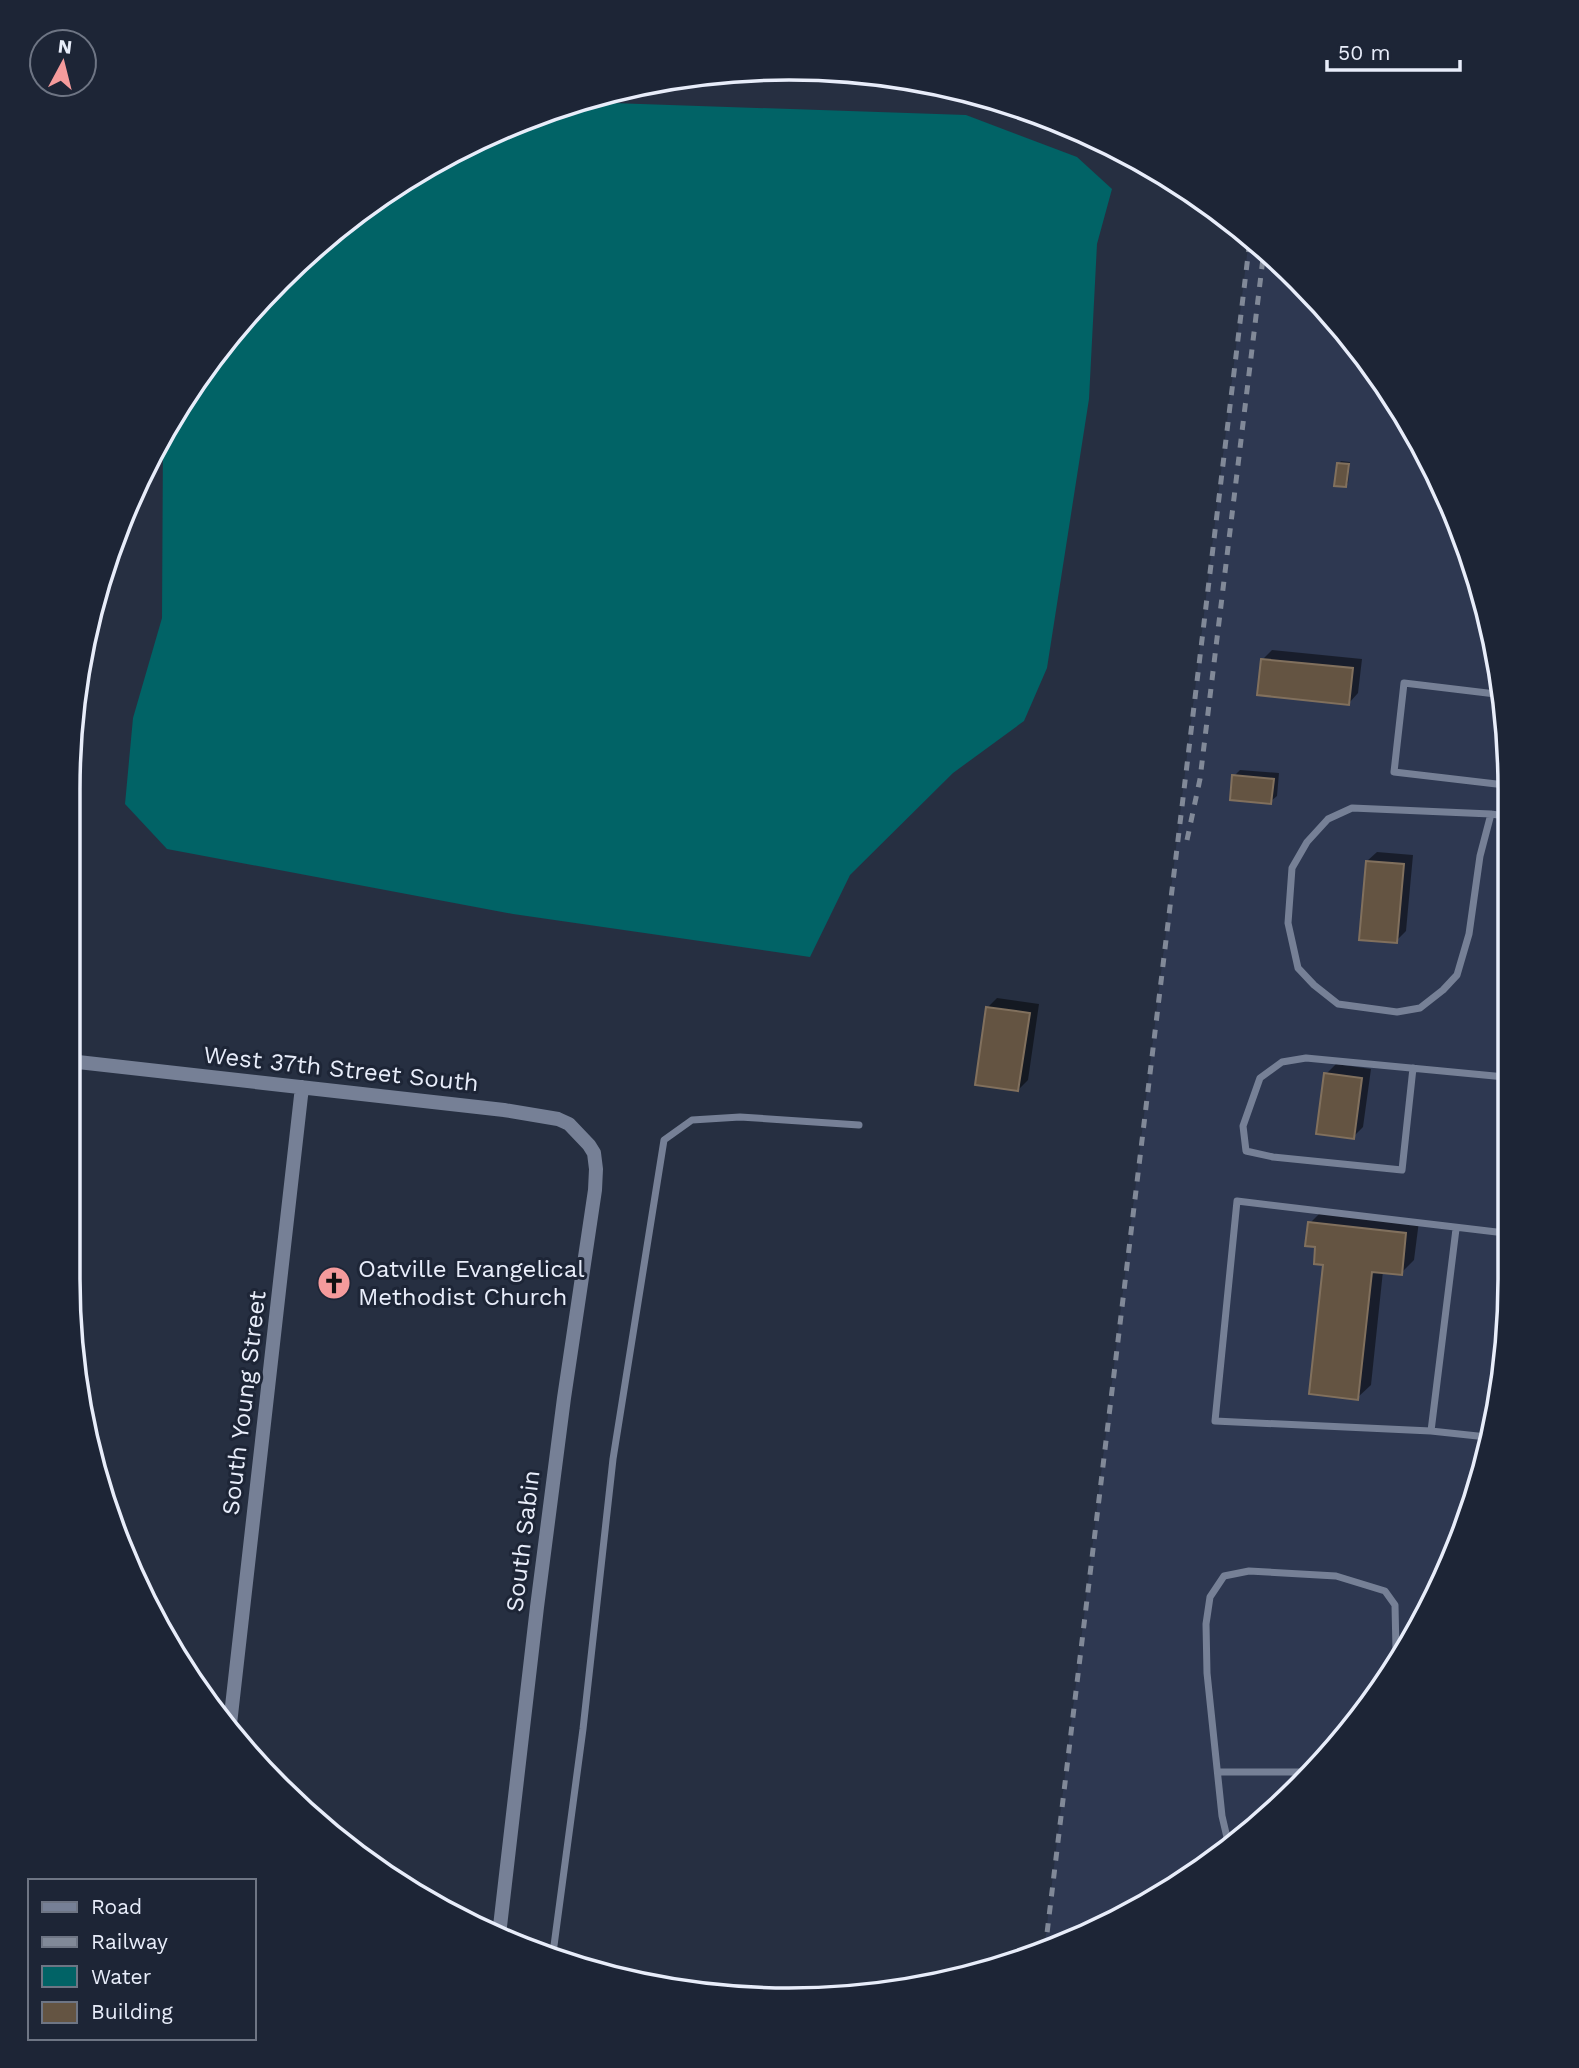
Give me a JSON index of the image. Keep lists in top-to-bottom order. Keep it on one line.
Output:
{"streets":{"street":["West 37th Street South","South Young Street","South Sabin"]},"crossings":[["West 37th Street South","South Young Street"],["West 37th Street South","South Sabin"]],"places":{"church":["Oatville Evangelical Methodist Church"]},"legend":["Road","Railway","Water","Building"],"scale_bar":"50 m","north":"top"}
